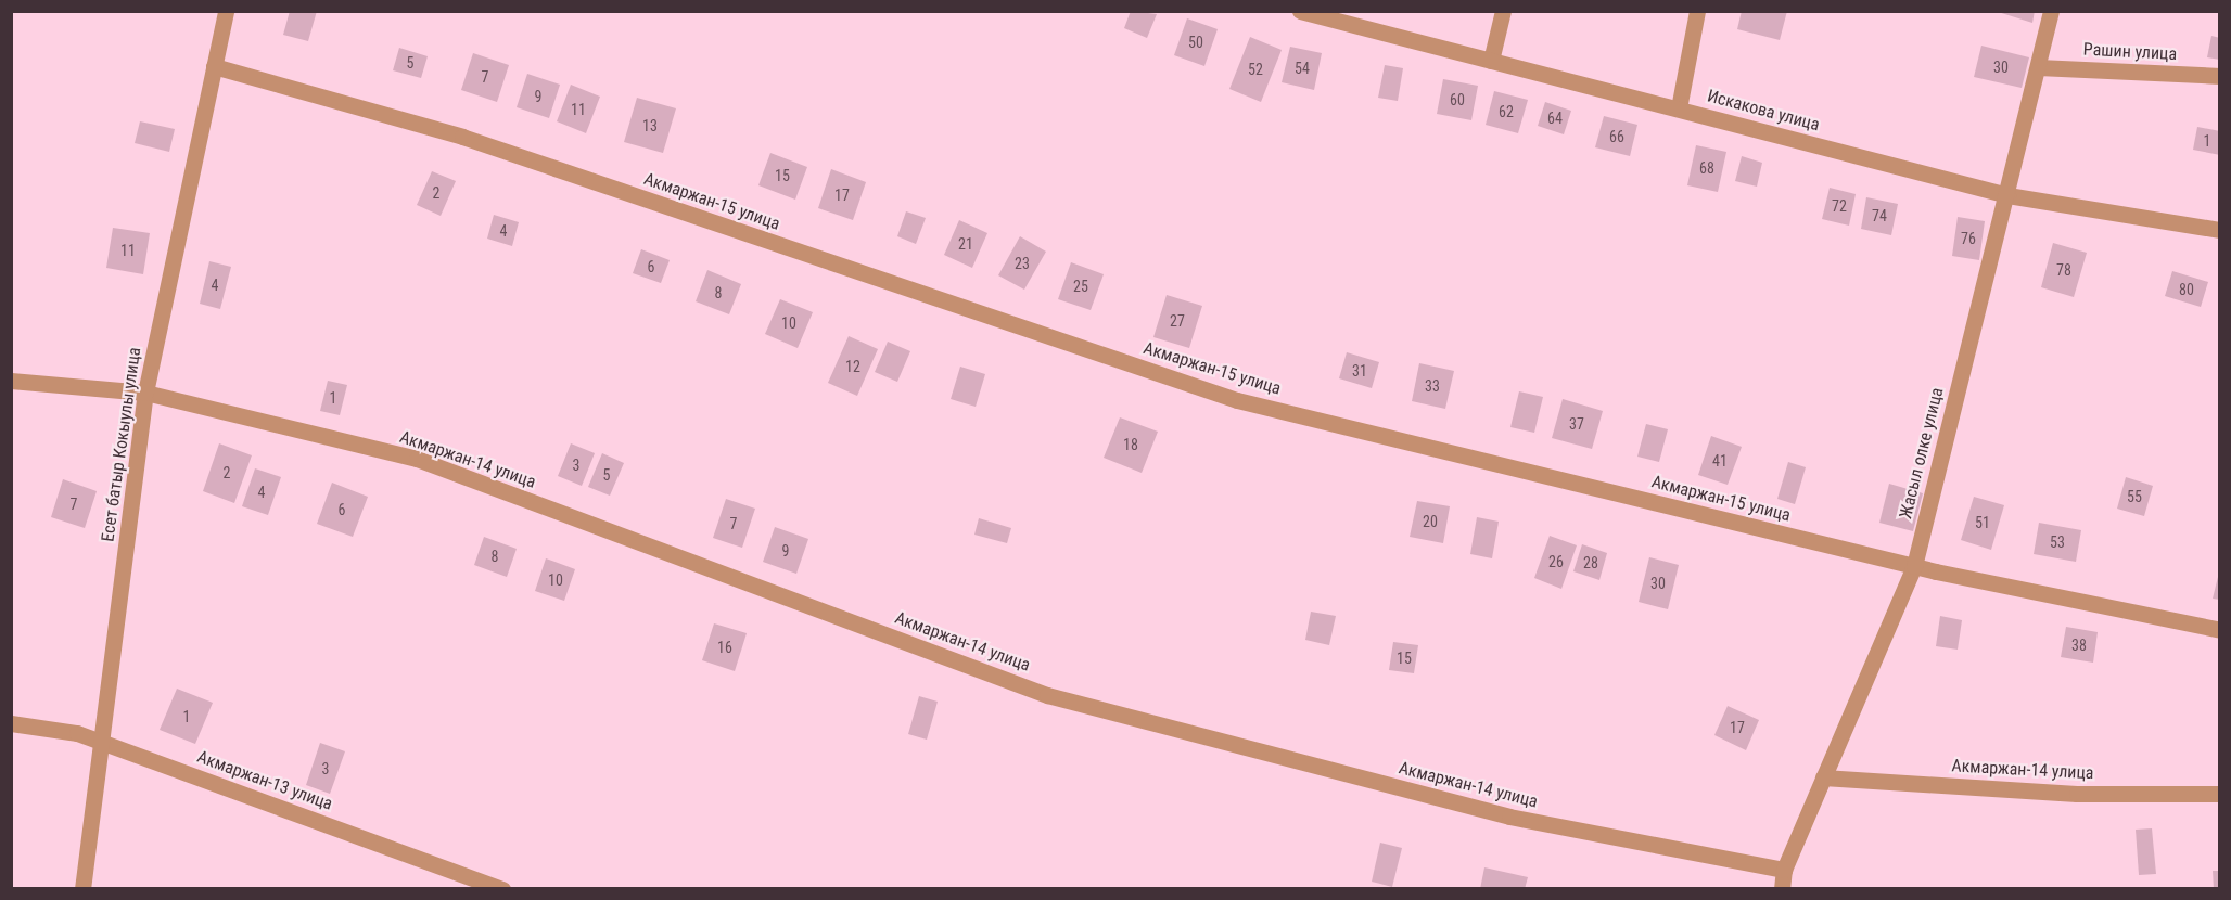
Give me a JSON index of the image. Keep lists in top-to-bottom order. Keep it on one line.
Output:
{"streets":{"street":["Рашин улица","Искакова улица","Акмаржан-15 улица","Есет батыр Кокыулы улица","Жасыл олке улица","Акмаржан-14 улица","Акмаржан-13 улица"]},"crossings":[["Рашин улица","Жасыл олке улица"],["Искакова улица","Жасыл олке улица"],["Акмаржан-15 улица","Есет батыр Кокыулы улица"],["Акмаржан-15 улица","Жасыл олке улица"],["Есет батыр Кокыулы улица","Акмаржан-14 улица"],["Есет батыр Кокыулы улица","Акмаржан-13 улица"],["Жасыл олке улица","Акмаржан-14 улица"]],"house_numbers":["50","5","30","54","52","7","9","60","11","62","64","13","66","1","68","15","2","17","72","74","4","76","21","11","23","6","78","4","25","80","8","27","10","12","31","33","1","37","18","41","3","2","5","4","55","7","6","20","51","7","53","9","8","26","28","10","30","38","16","15","1","17","3"]}
